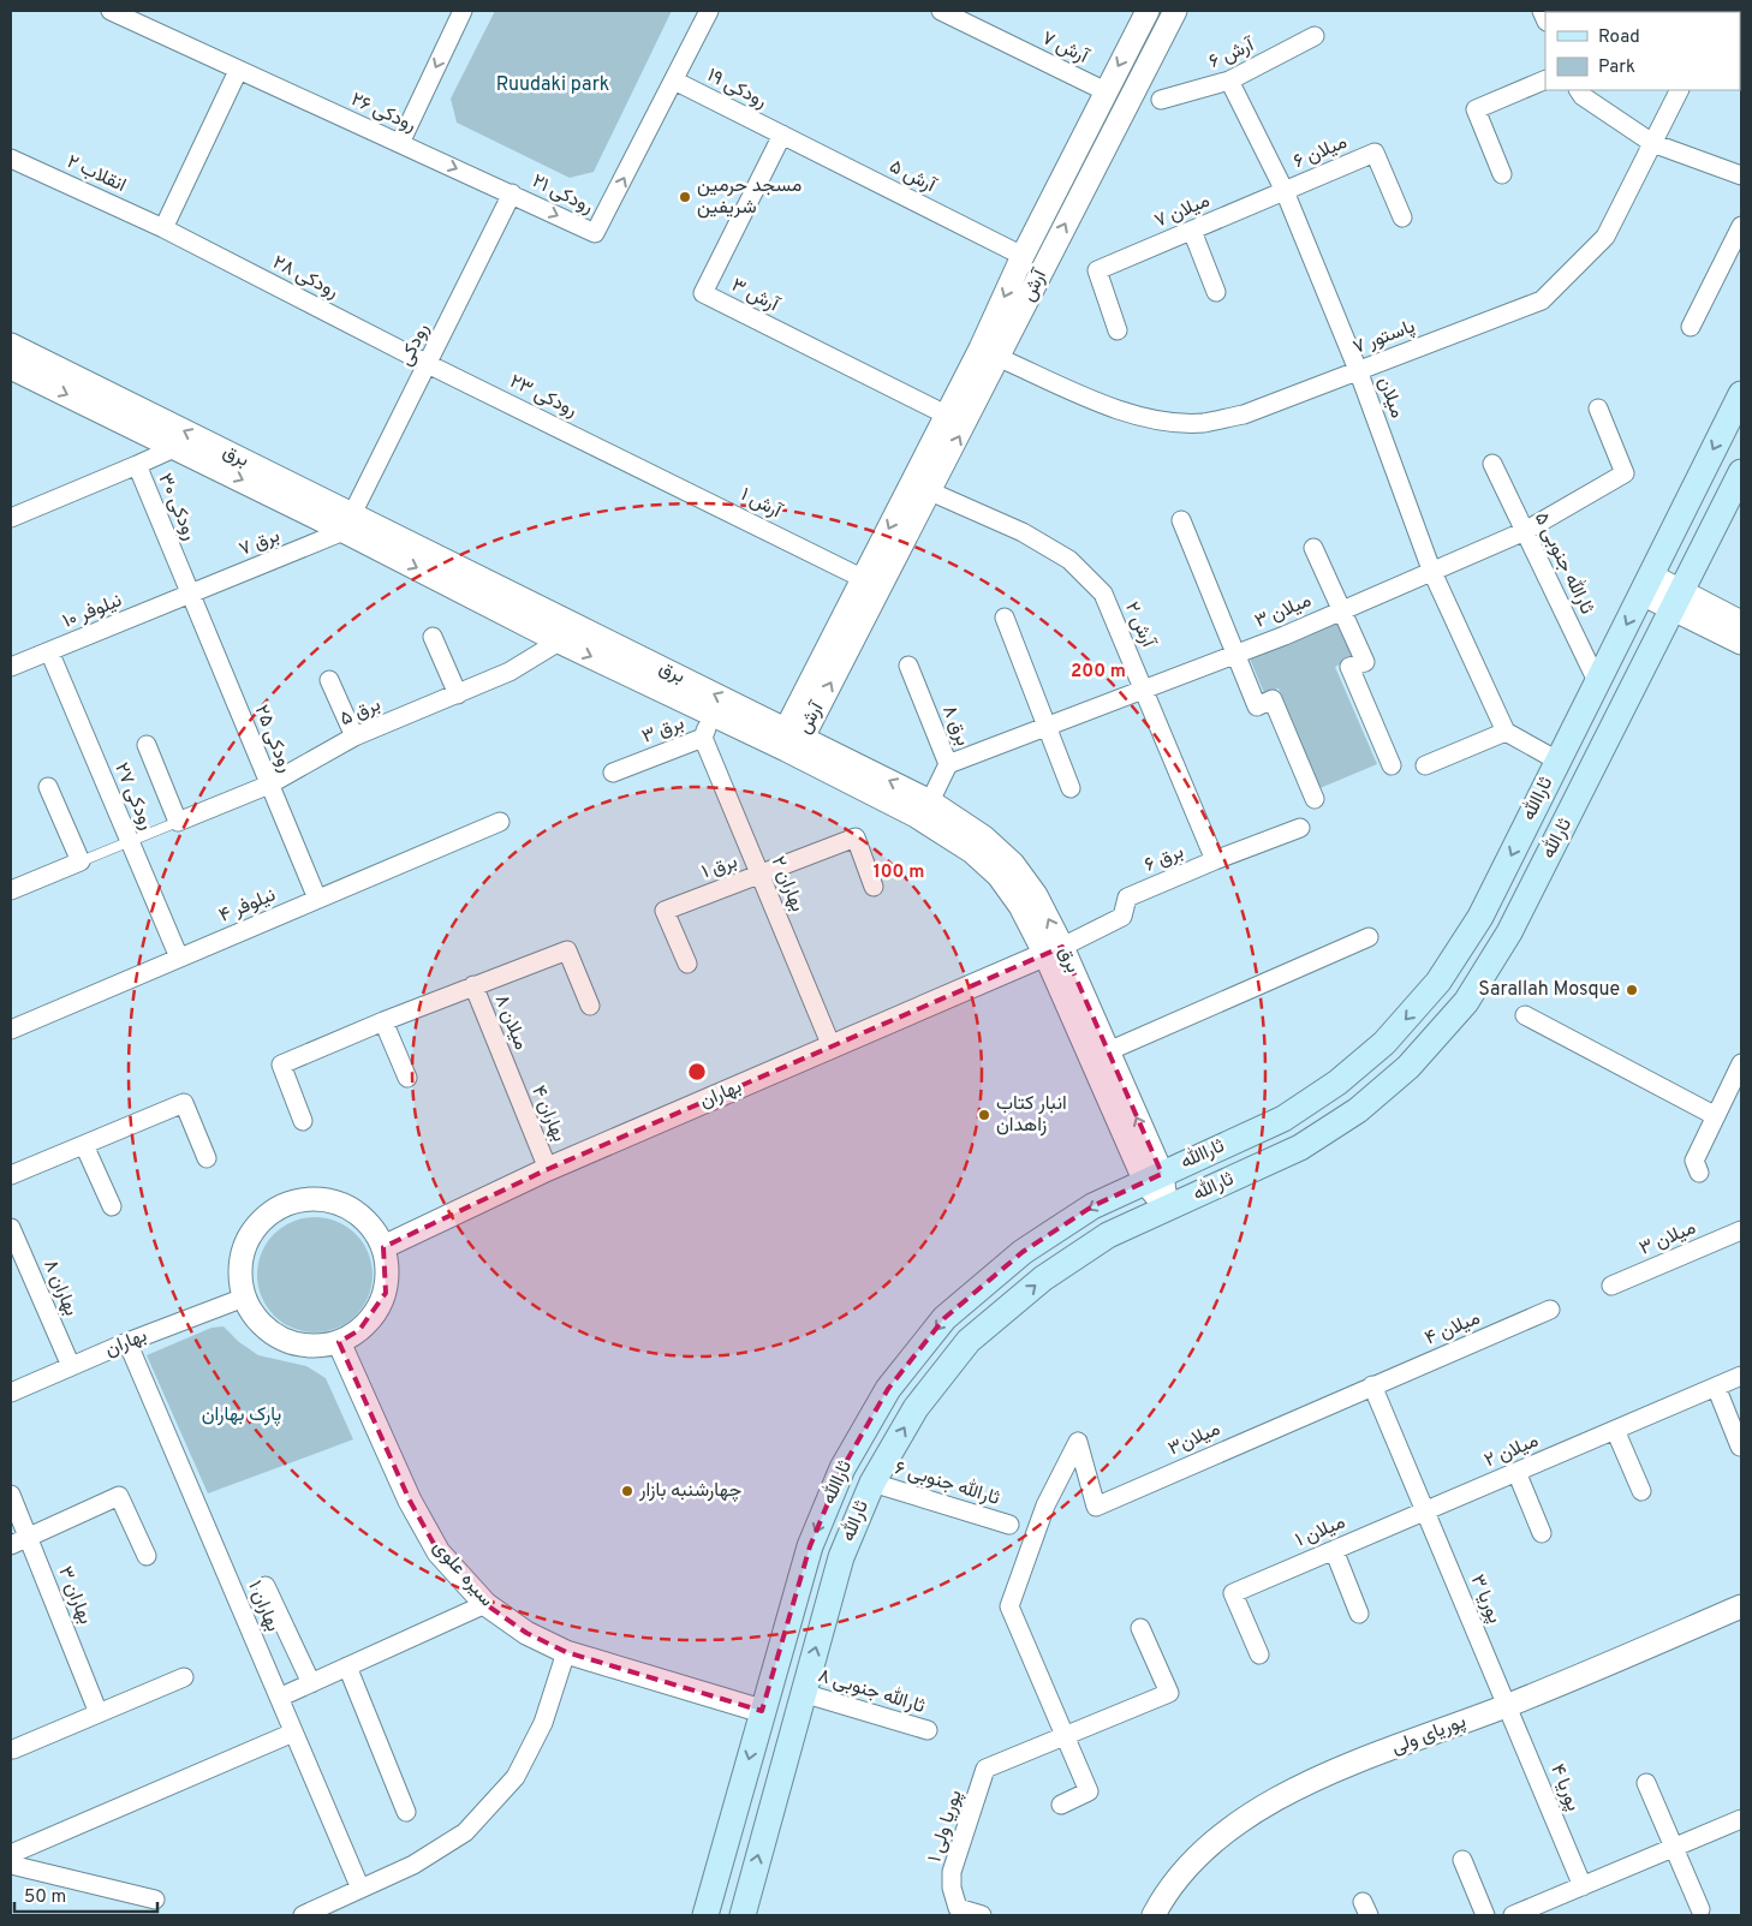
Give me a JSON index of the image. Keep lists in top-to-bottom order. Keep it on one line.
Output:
{"streets":{"main road":["ثاراالله","ثارالله"],"street":["آرش ۷","آرش ۶","رودکی ۱۹","رودکی ۲۶","میلان ۶","انقلاب ۲","آرش ۵","رودکی ۲۱","میلان ۷","رودکی ۲۸","آرش","آرش ۳","پاستور ۷","رودکی","رودکی ۲۳","میلان","برق","آرش ۱","رودکی ۳۰","برق ۷","ثارالله جنوبی ۵","نیلوفر ۱۰","میلان ۳","آرش ۲","برق ۵","برق ۸","برق ۳","رودکی ۲۵","رودکی ۲۷","برق ۶","برق ۱","بهاران ۲","نیلوفر ۴","میلان ۸","بهاران","بهاران ۴","بهاران ۸","میلان ۴","میلان۳","میلان ۲","ثارالله جنوبی ۶","میلان ۱","سیره علوی","بهاران ۳","پوریا ۳","بهاران ۱","ثارالله جنوبی ۸","پوریای ولی","پوریا ۴","پوریا ولی ۱"]},"crossings":[["آرش ۷","آرش"],["آرش ۶","میلان"],["رودکی ۱۹","آرش ۵"],["رودکی ۱۹","رودکی ۲۱"],["رودکی ۱۹","آرش ۳"],["رودکی ۲۶","رودکی ۲۱"],["رودکی ۲۶","رودکی"],["میلان ۶","میلان ۷"],["میلان ۶","میلان"],["انقلاب ۲","رودکی ۲۸"],["آرش ۵","آرش"],["آرش ۵","آرش ۳"],["رودکی ۲۱","رودکی"],["میلان ۷","میلان"],["رودکی ۲۸","رودکی"],["رودکی ۲۸","رودکی ۲۳"],["آرش","آرش ۳"],["آرش","پاستور ۷"],["آرش","برق"],["آرش","آرش ۱"],["آرش","آرش ۲"],["پاستور ۷","میلان"],["رودکی","رودکی ۲۳"],["رودکی","برق"],["رودکی","برق ۷"],["رودکی ۲۳","آرش ۱"],["میلان","میلان ۳"],["برق","برق ۷"],["برق","برق ۵"],["برق","برق ۸"],["برق","برق ۳"],["برق","ثاراالله"],["برق","برق ۶"],["برق","بهاران"],["رودکی ۳۰","برق ۷"],["رودکی ۳۰","نیلوفر ۱۰"],["رودکی ۳۰","رودکی ۲۵"],["برق ۷","نیلوفر ۱۰"],["برق ۷","رودکی ۲۵"],["ثارالله جنوبی ۵","میلان ۳"],["ثارالله جنوبی ۵","ثاراالله"],["نیلوفر ۱۰","رودکی ۲۵"],["نیلوفر ۱۰","رودکی ۲۷"],["میلان ۳","آرش ۲"],["میلان ۳","برق ۸"],["آرش ۲","برق ۶"],["برق ۵","رودکی ۲۵"],["برق ۳","بهاران ۲"],["رودکی ۲۵","نیلوفر ۴"],["رودکی ۲۷","نیلوفر ۴"],["ثاراالله","سیره علوی"],["ثارالله","ثارالله جنوبی ۶"],["ثارالله","ثارالله جنوبی ۸"],["برق ۶","بهاران"],["برق ۱","بهاران ۲"],["بهاران ۲","بهاران"],["میلان ۸","بهاران ۴"],["بهاران","بهاران ۴"],["بهاران","بهاران ۸"],["بهاران","سیره علوی"],["بهاران","بهاران ۱"],["میلان ۴","میلان۳"],["میلان ۴","پوریا ۳"],["میلان۳","پوریا ۳"],["میلان۳","پوریا ولی ۱"],["میلان ۲","میلان ۱"],["میلان ۲","پوریا ۳"],["میلان ۱","پوریا ۳"],["پوریا ۳","پوریای ولی"],["پوریا ۳","پوریا ۴"],["پوریای ولی","پوریا ۴"]],"one_way":["ثاراالله","ثارالله"],"parks":["Ruudaki park","پارک بهاران"],"places":["مسجد حرمین شریفین","Sarallah Mosque","انبار کتاب زاهدان","چهارشنبه بازار"],"legend":["Road","Park"],"scale_bar":"50 m","rings":["200 m","100 m"]}
